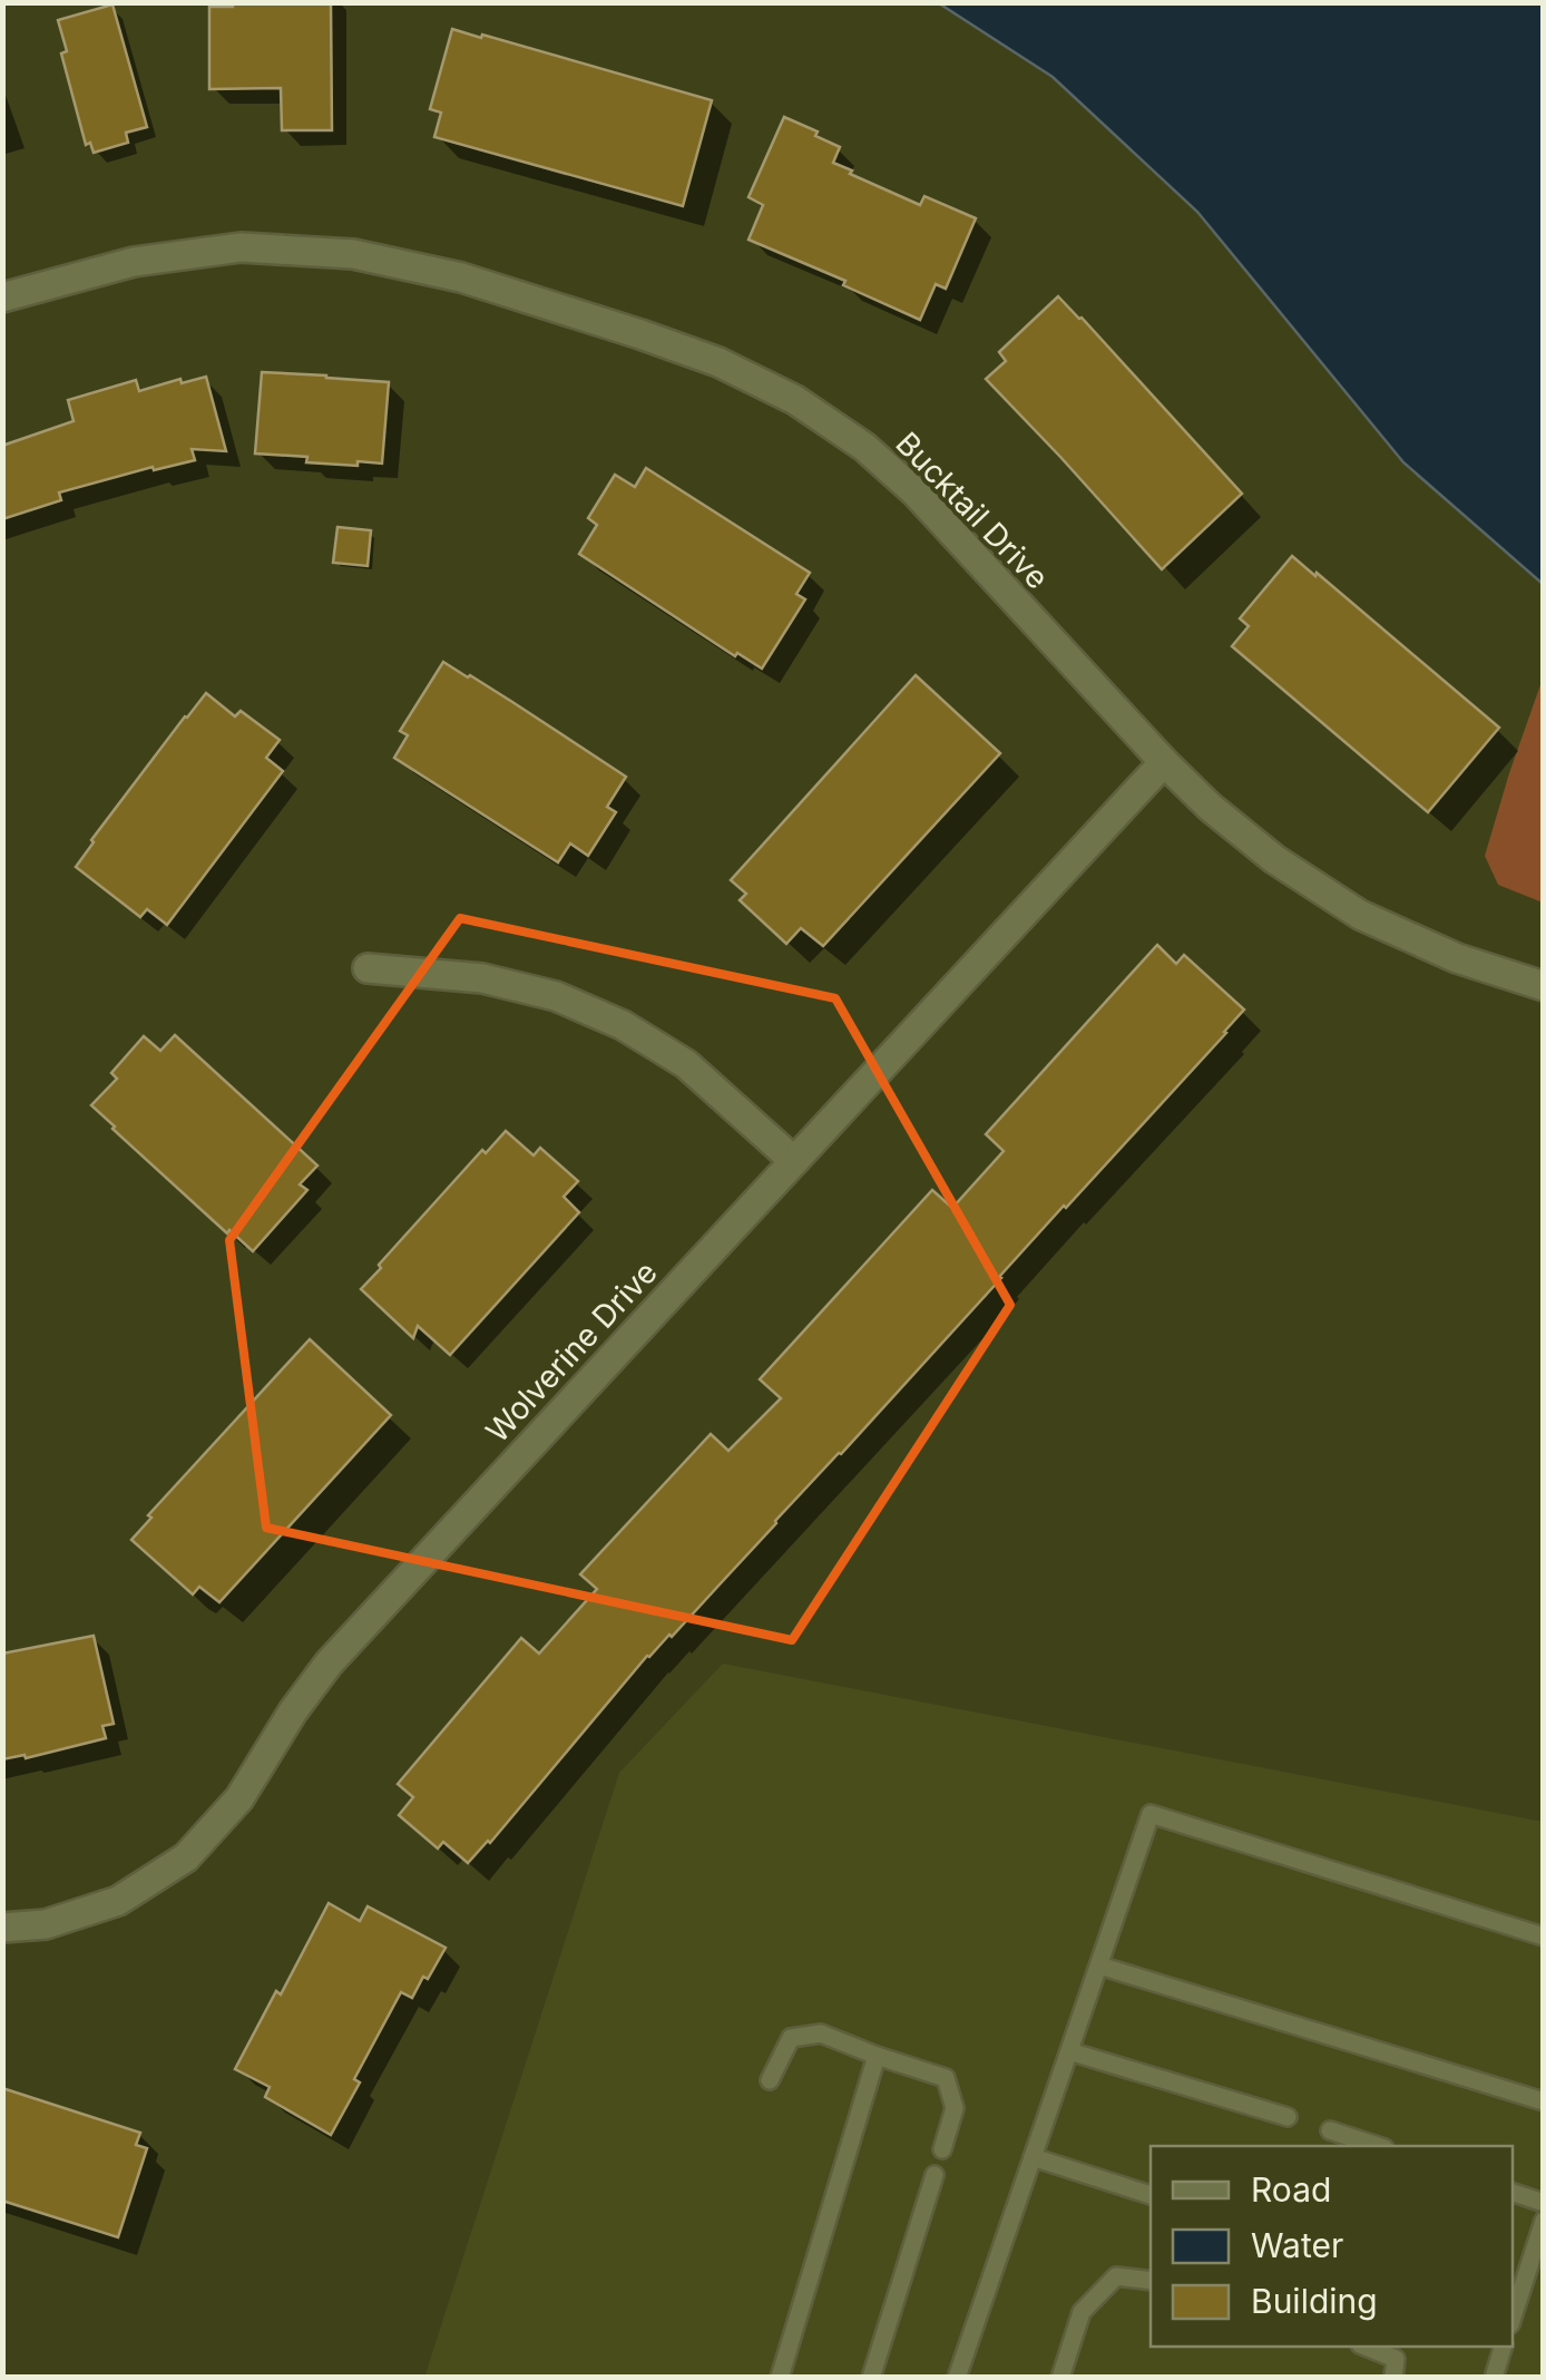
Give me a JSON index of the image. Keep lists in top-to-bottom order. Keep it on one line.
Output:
{"streets":{"street":["Bucktail Drive","Wolverine Drive"]},"crossings":[["Bucktail Drive","Wolverine Drive"]],"legend":["Road","Water","Building"]}
